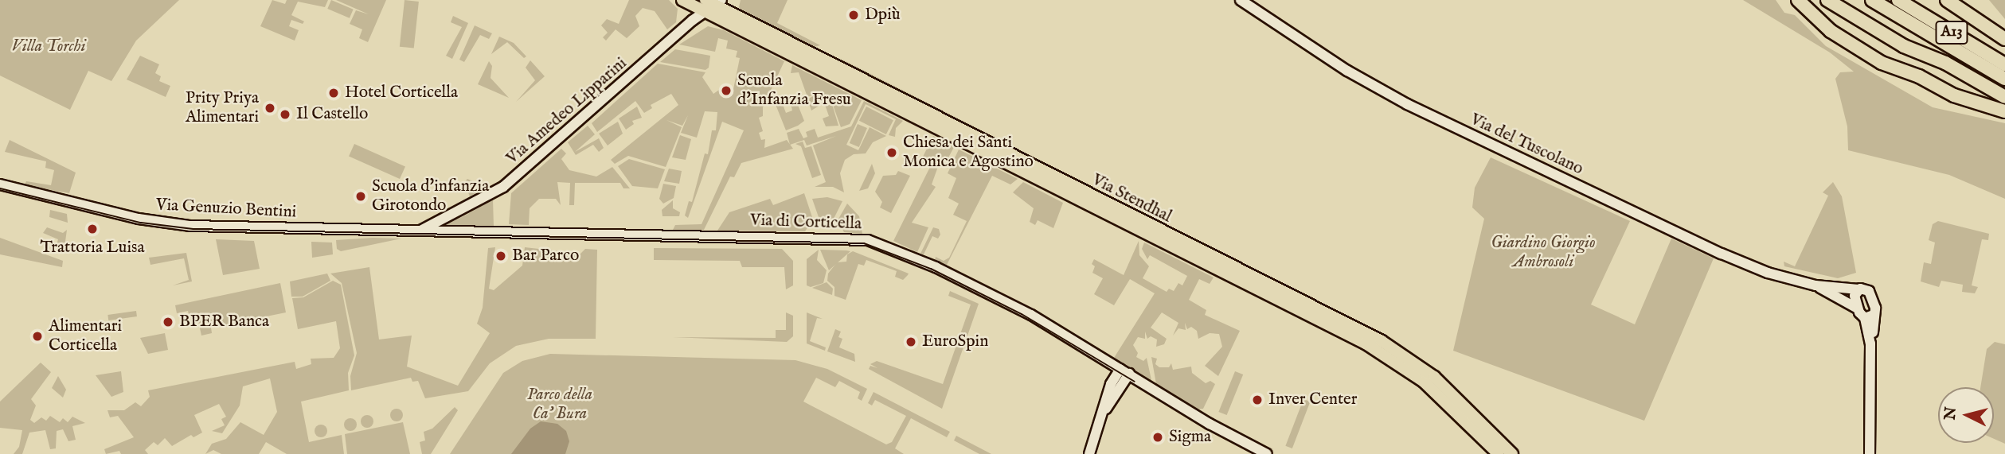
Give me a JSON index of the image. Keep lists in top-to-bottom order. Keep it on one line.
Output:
{"streets":{"highway":["A13"],"main road":["Via Stendhal"],"street":["Via Amedeo Lipparini","Via del Tuscolano","Via Genuzio Bentini","Via di Corticella"]},"crossings":[["Via Amedeo Lipparini","Via Stendhal"],["Via Amedeo Lipparini","Via Genuzio Bentini"],["Via Amedeo Lipparini","Via di Corticella"],["Via Genuzio Bentini","Via di Corticella"]],"parks":["Villa Torchi","Giardino Giorgio Ambrosoli","Parco della Ca' Bura"],"places":["Dpiù","Scuola d'Infanzia Fresu","Hotel Corticella","Prity Priya Alimentari","Il Castello","Chiesa dei Santi Monica e Agostino","Scuola d'infanzia Girotondo","Trattoria Luisa","Bar Parco","BPER Banca","Alimentari Corticella","EuroSpin","Inver Center","Sigma"],"north":"left"}
